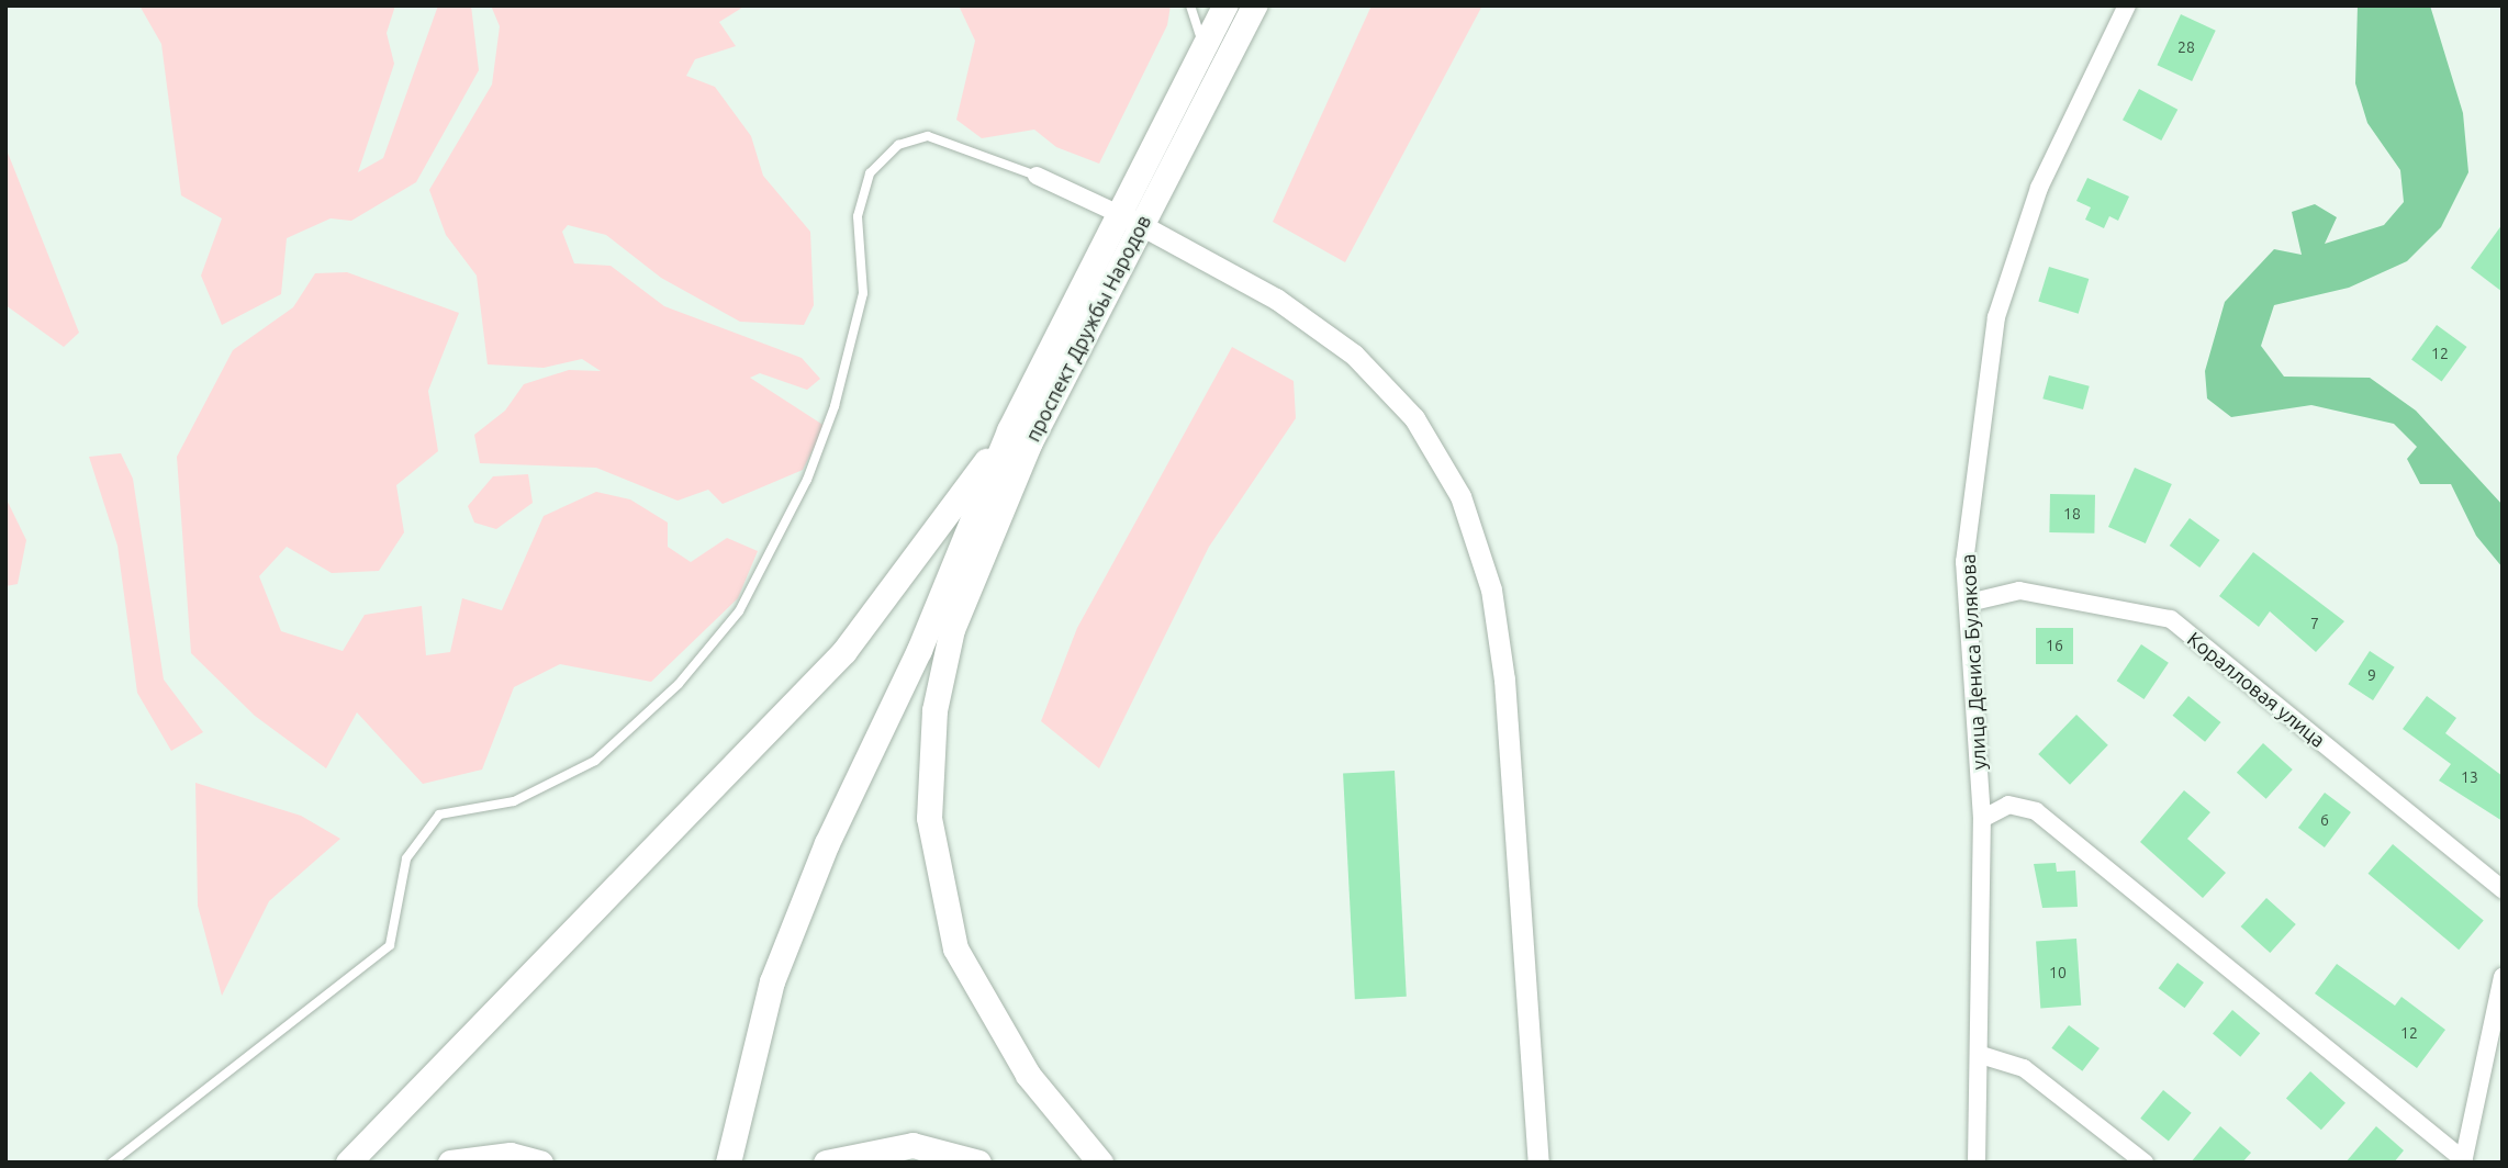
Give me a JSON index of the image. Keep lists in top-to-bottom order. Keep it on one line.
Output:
{"streets":{"main road":["проспект Дружбы Народов"],"street":["улица Дениса Булякова","Коралловая улица"]},"crossings":[["улица Дениса Булякова","Коралловая улица"]],"house_numbers":["28","12","18","7","16","9","13","6","10","12"]}
